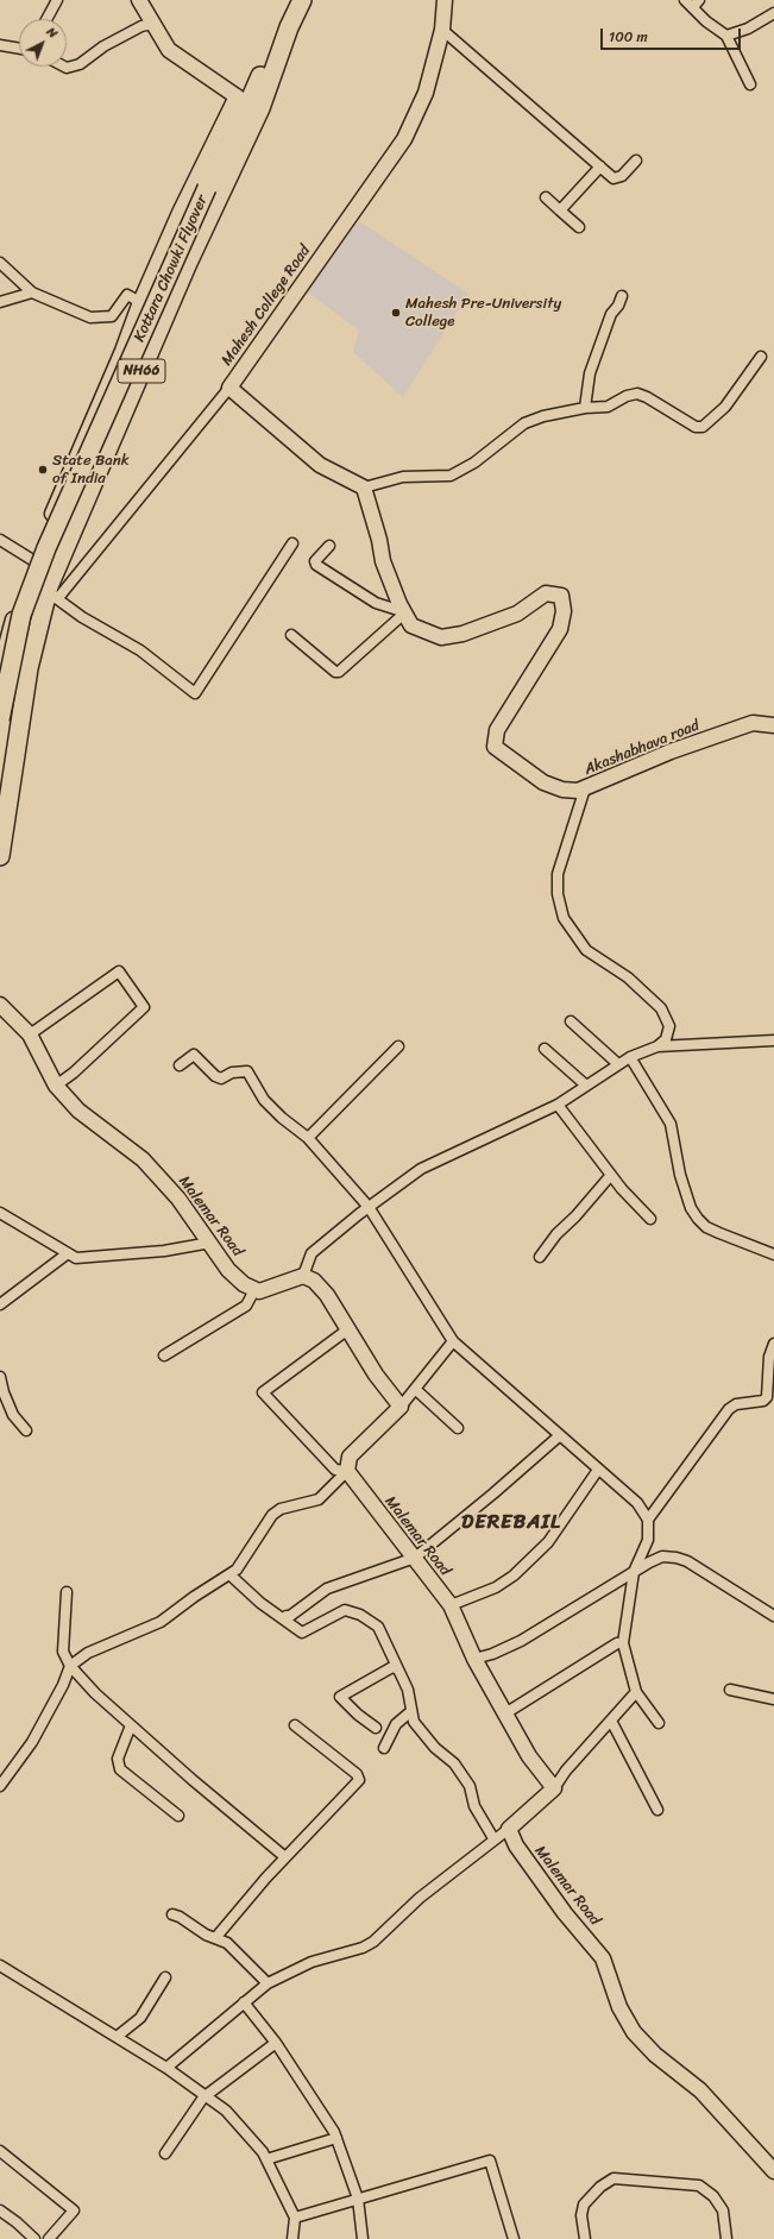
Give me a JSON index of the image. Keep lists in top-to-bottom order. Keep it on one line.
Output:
{"streets":{"highway":["Kottara Chowki Flyover","NH66"],"street":["Mahesh College Road","Akashabhava road","Malemar Road"]},"crossings":[["Kottara Chowki Flyover","NH66"],["Mahesh College Road","NH66"]],"districts":["DEREBAIL"],"places":["Mahesh Pre-University College","State Bank of India"],"scale_bar":"100 m","north":"top right"}
